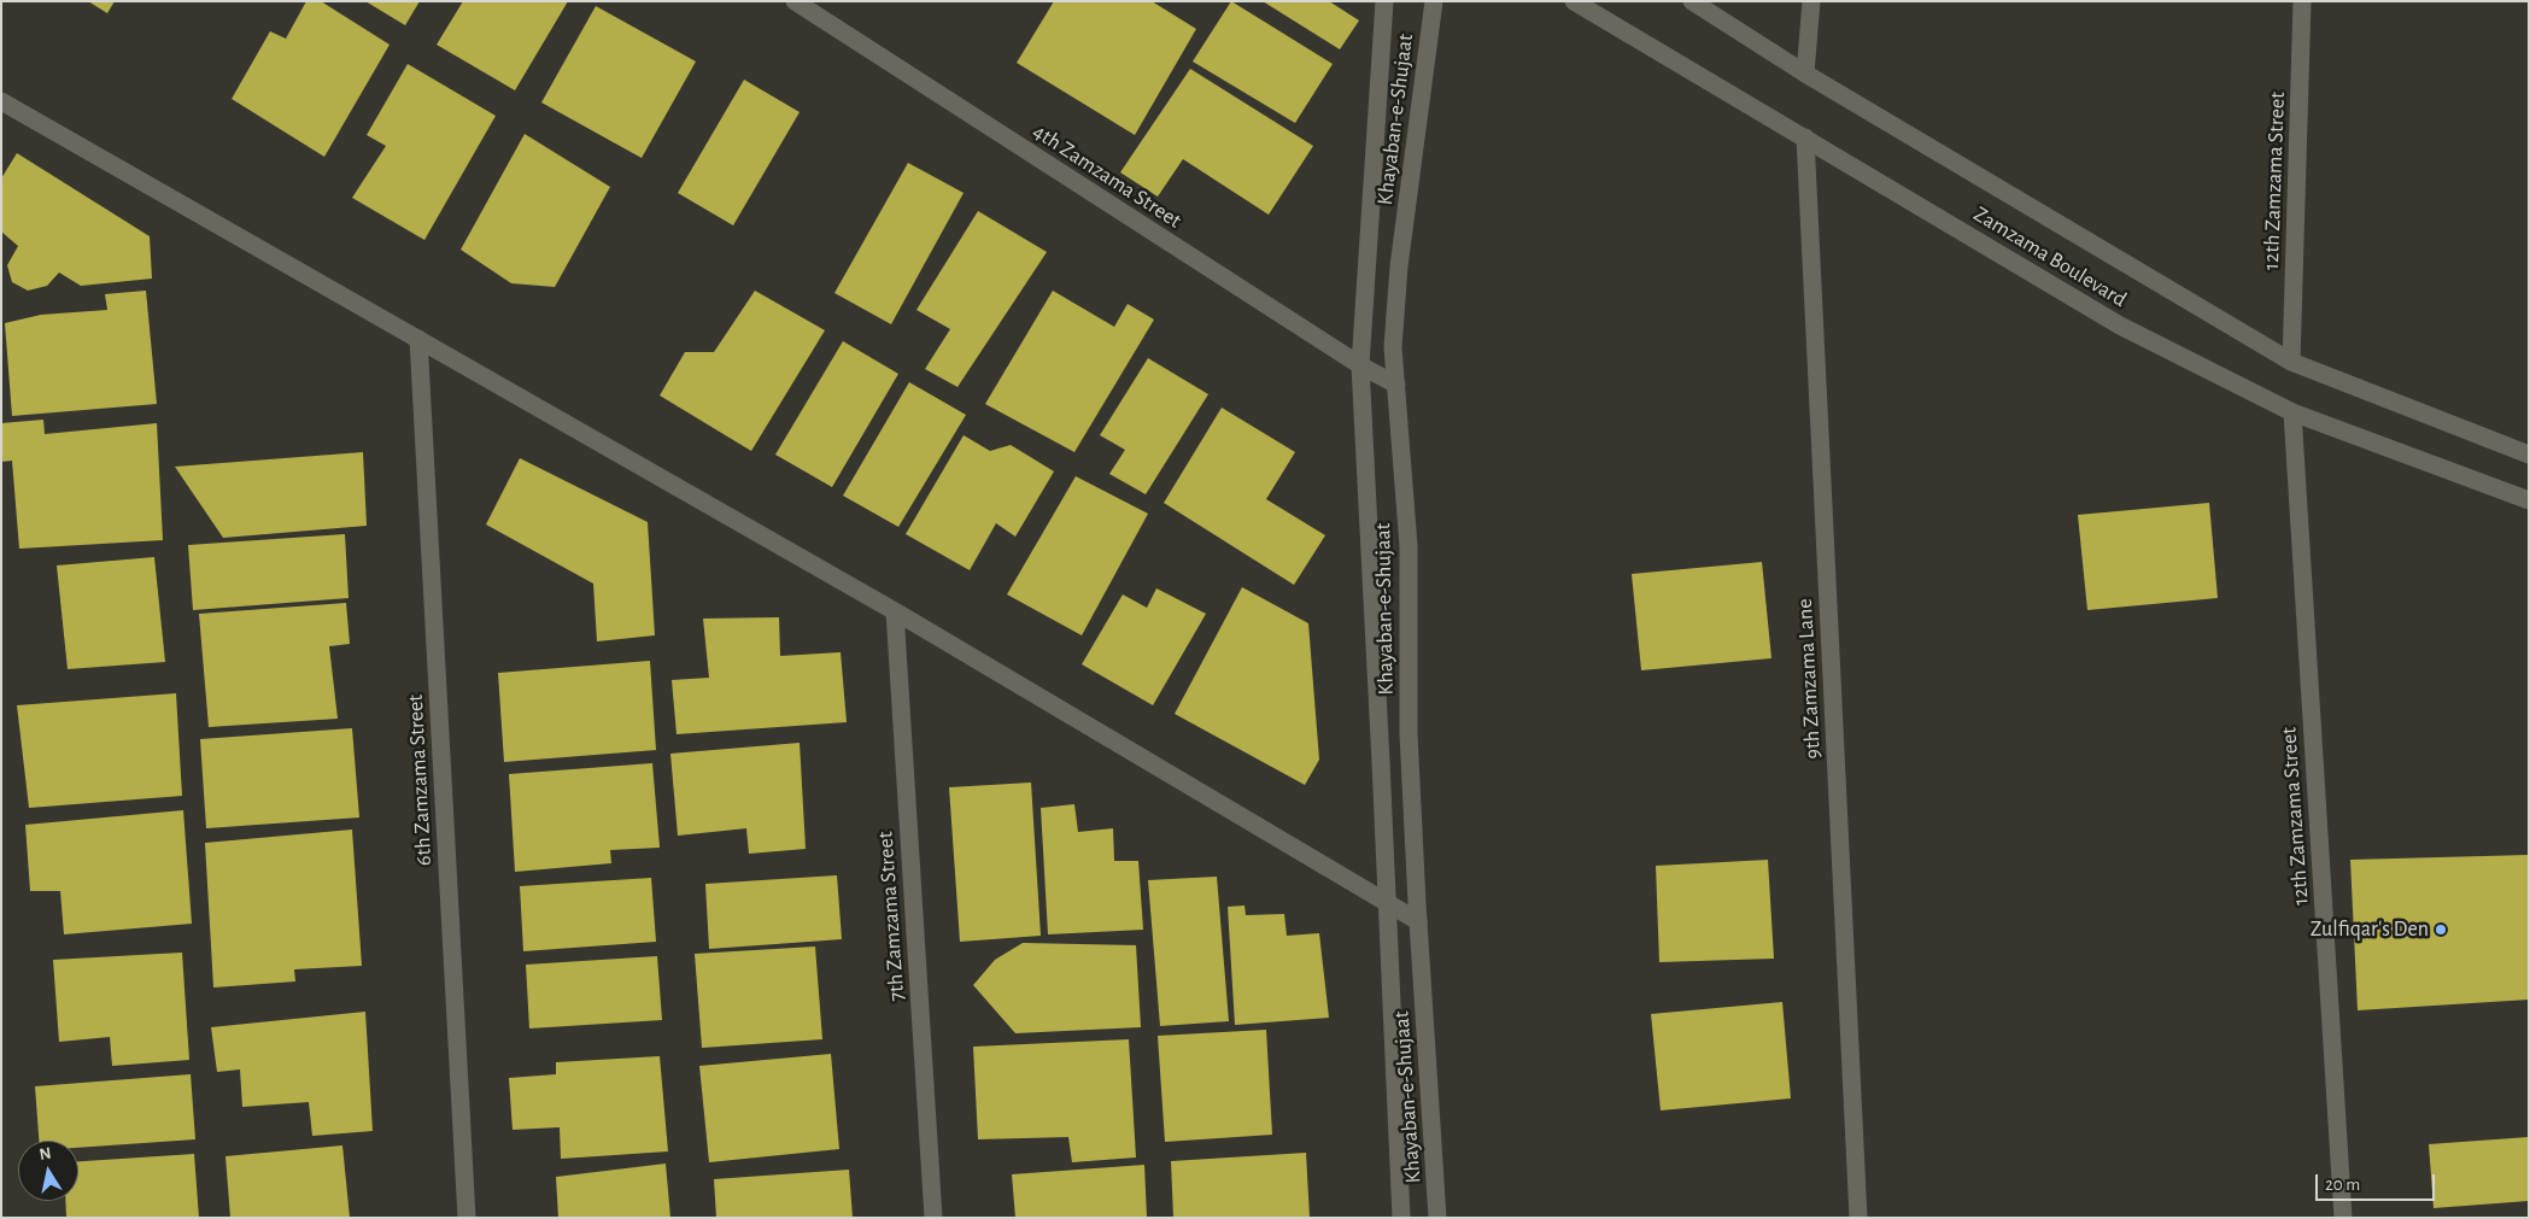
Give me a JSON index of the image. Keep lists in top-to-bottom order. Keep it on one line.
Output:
{"streets":{"street":["Khayaban-e-Shujaat","4th Zamzama Street","12th Zamzama Street","Zamzama Boulevard","9th Zamzama Lane","6th Zamzama Street","7th Zamzama Street"]},"crossings":[["Khayaban-e-Shujaat","4th Zamzama Street"],["12th Zamzama Street","Zamzama Boulevard"],["Zamzama Boulevard","9th Zamzama Lane"]],"places":["Zulfiqar's Den"],"scale_bar":"20 m","north":"top"}
